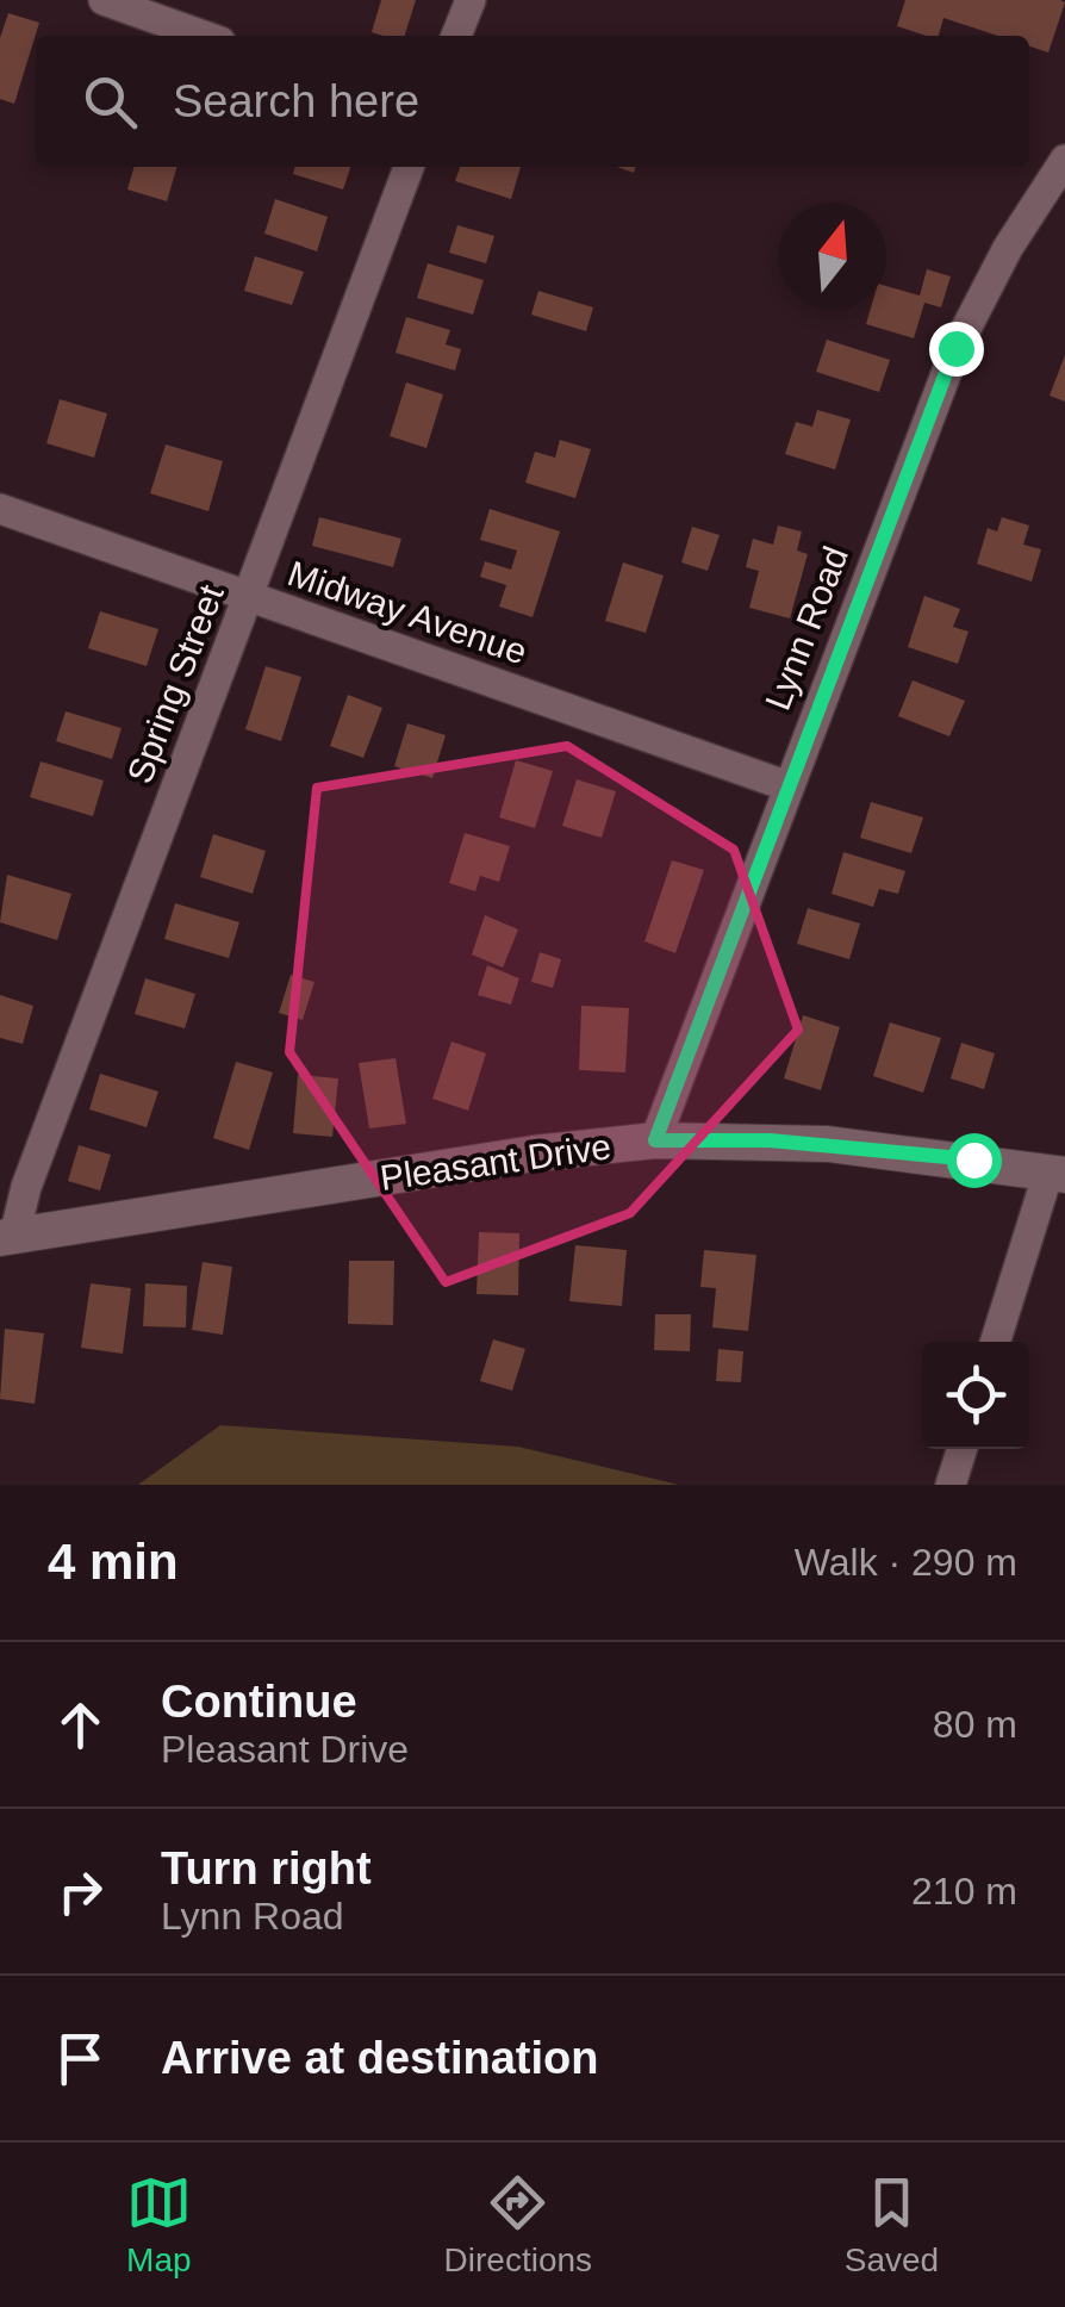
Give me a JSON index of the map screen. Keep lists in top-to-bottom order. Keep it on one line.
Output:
{"streets":{"street":["Midway Avenue","Lynn Road","Spring Street","Pleasant Drive"]},"crossings":[["Midway Avenue","Lynn Road"],["Midway Avenue","Spring Street"],["Lynn Road","Pleasant Drive"],["Spring Street","Pleasant Drive"]],"north":"top","page":{"search":"Search here","heading":["4 min","Walk · 290 m"],"list":[["Continue","Pleasant Drive","80 m"],["Turn right","Lynn Road","210 m"],"Arrive at destination"],"nav":["Map","Directions","Saved"]}}
